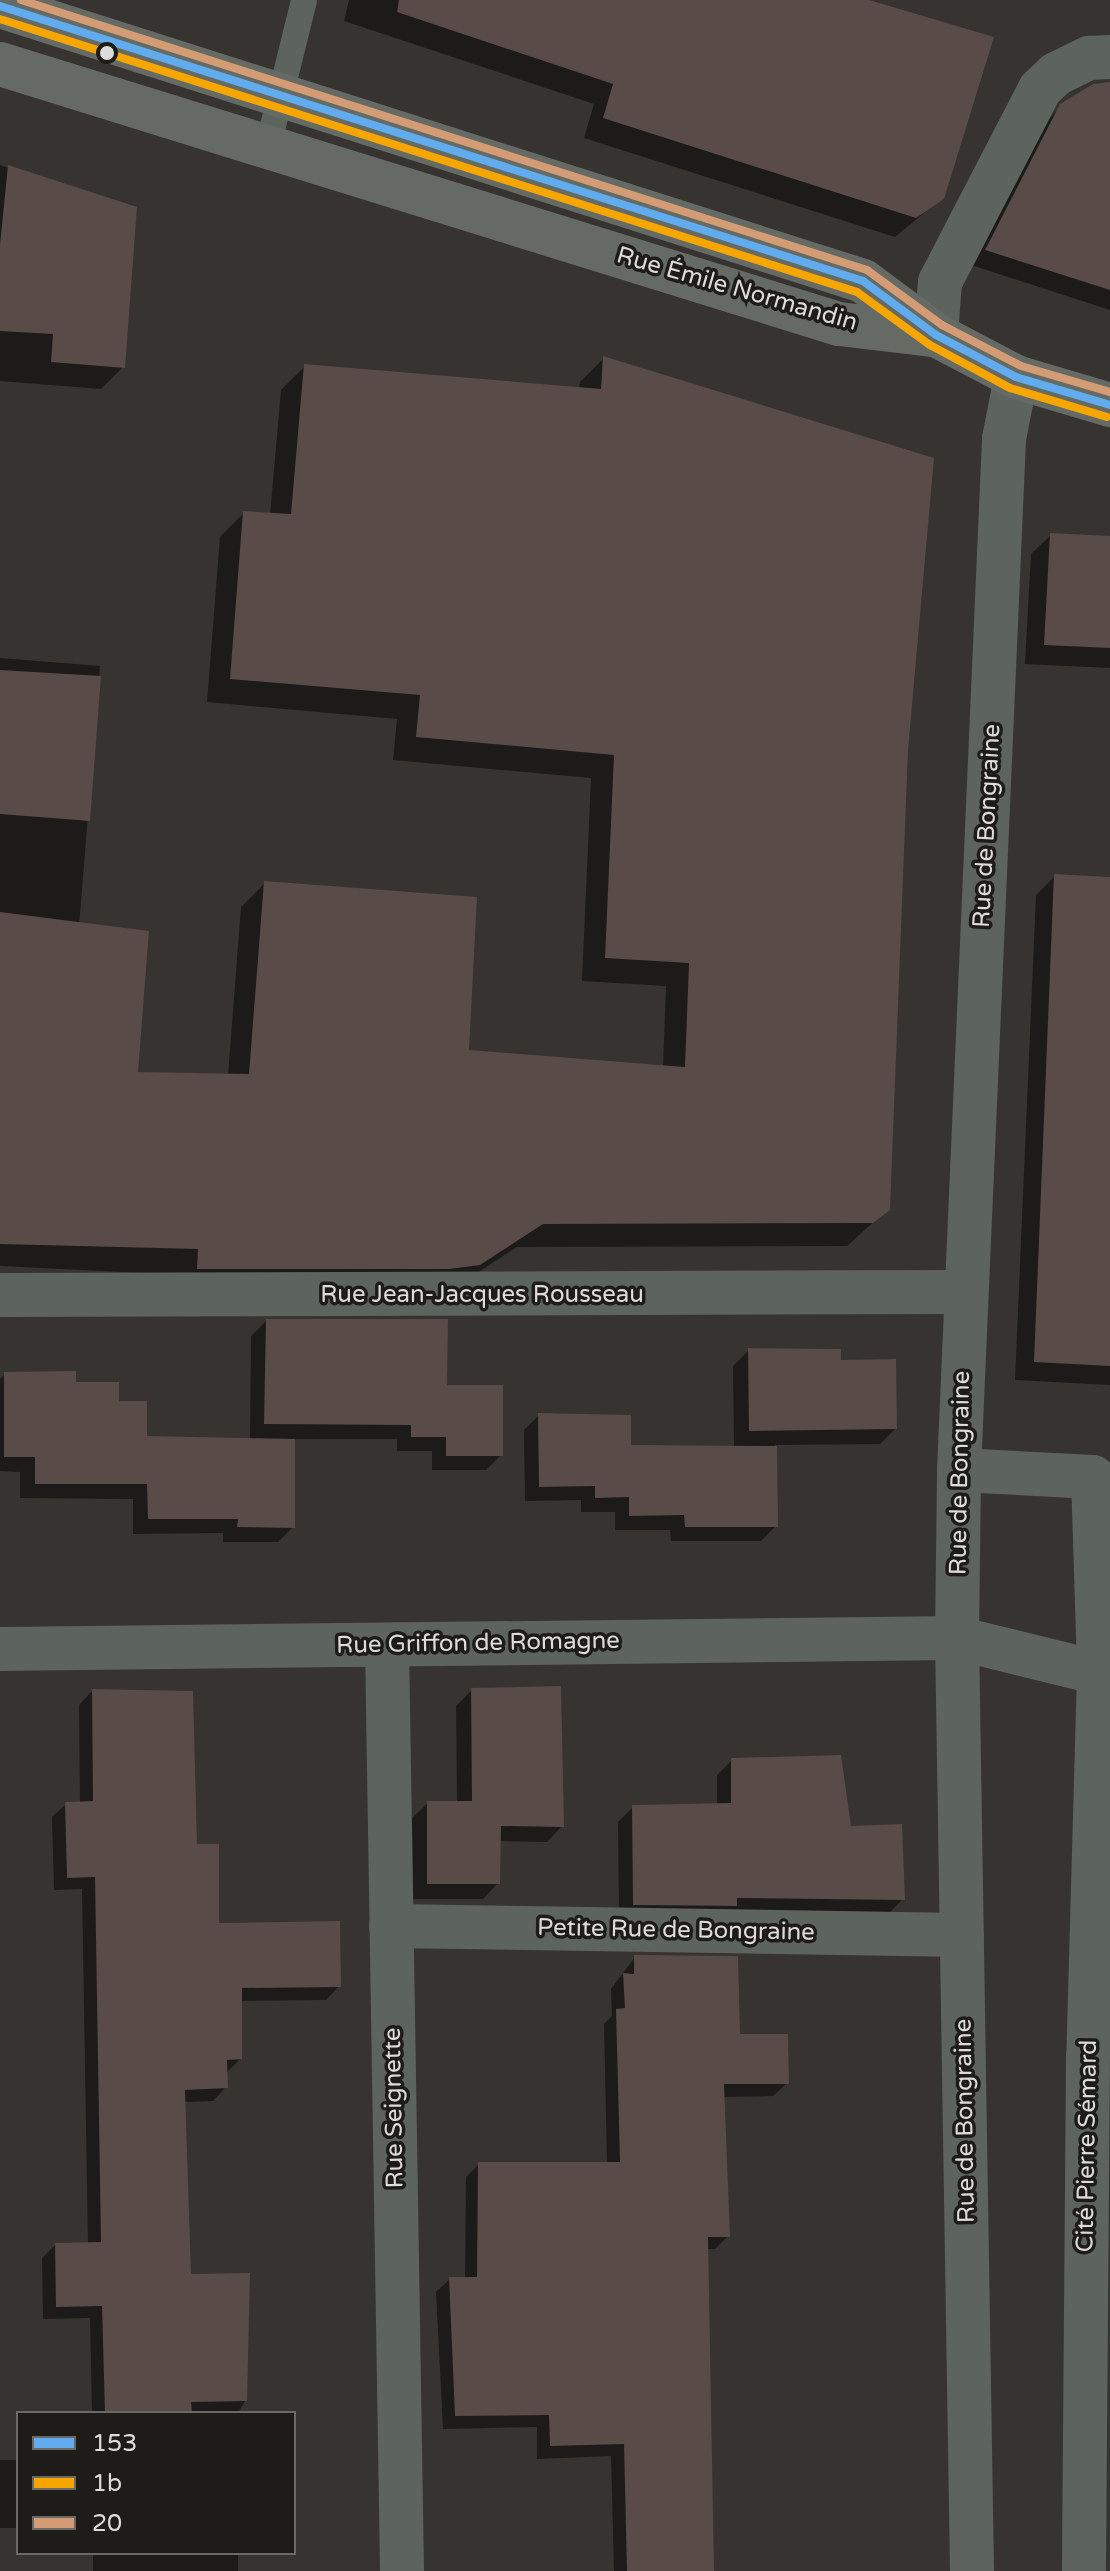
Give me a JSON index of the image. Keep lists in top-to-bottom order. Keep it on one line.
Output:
{"streets":{"main road":["Rue Émile Normandin"],"street":["Rue de Bongraine","Rue Jean-Jacques Rousseau","Rue Griffon de Romagne","Petite Rue de Bongraine","Rue Seignette","Cité Pierre Sémard"]},"crossings":[["Rue de Bongraine","Rue Jean-Jacques Rousseau"],["Rue de Bongraine","Rue Griffon de Romagne"],["Rue de Bongraine","Petite Rue de Bongraine"],["Rue de Bongraine","Cité Pierre Sémard"],["Rue Griffon de Romagne","Rue Seignette"],["Rue Griffon de Romagne","Cité Pierre Sémard"],["Petite Rue de Bongraine","Rue Seignette"]],"lines":["transit line 20","transit line 153","transit line 1b"],"legend":["153","1b","20"]}
